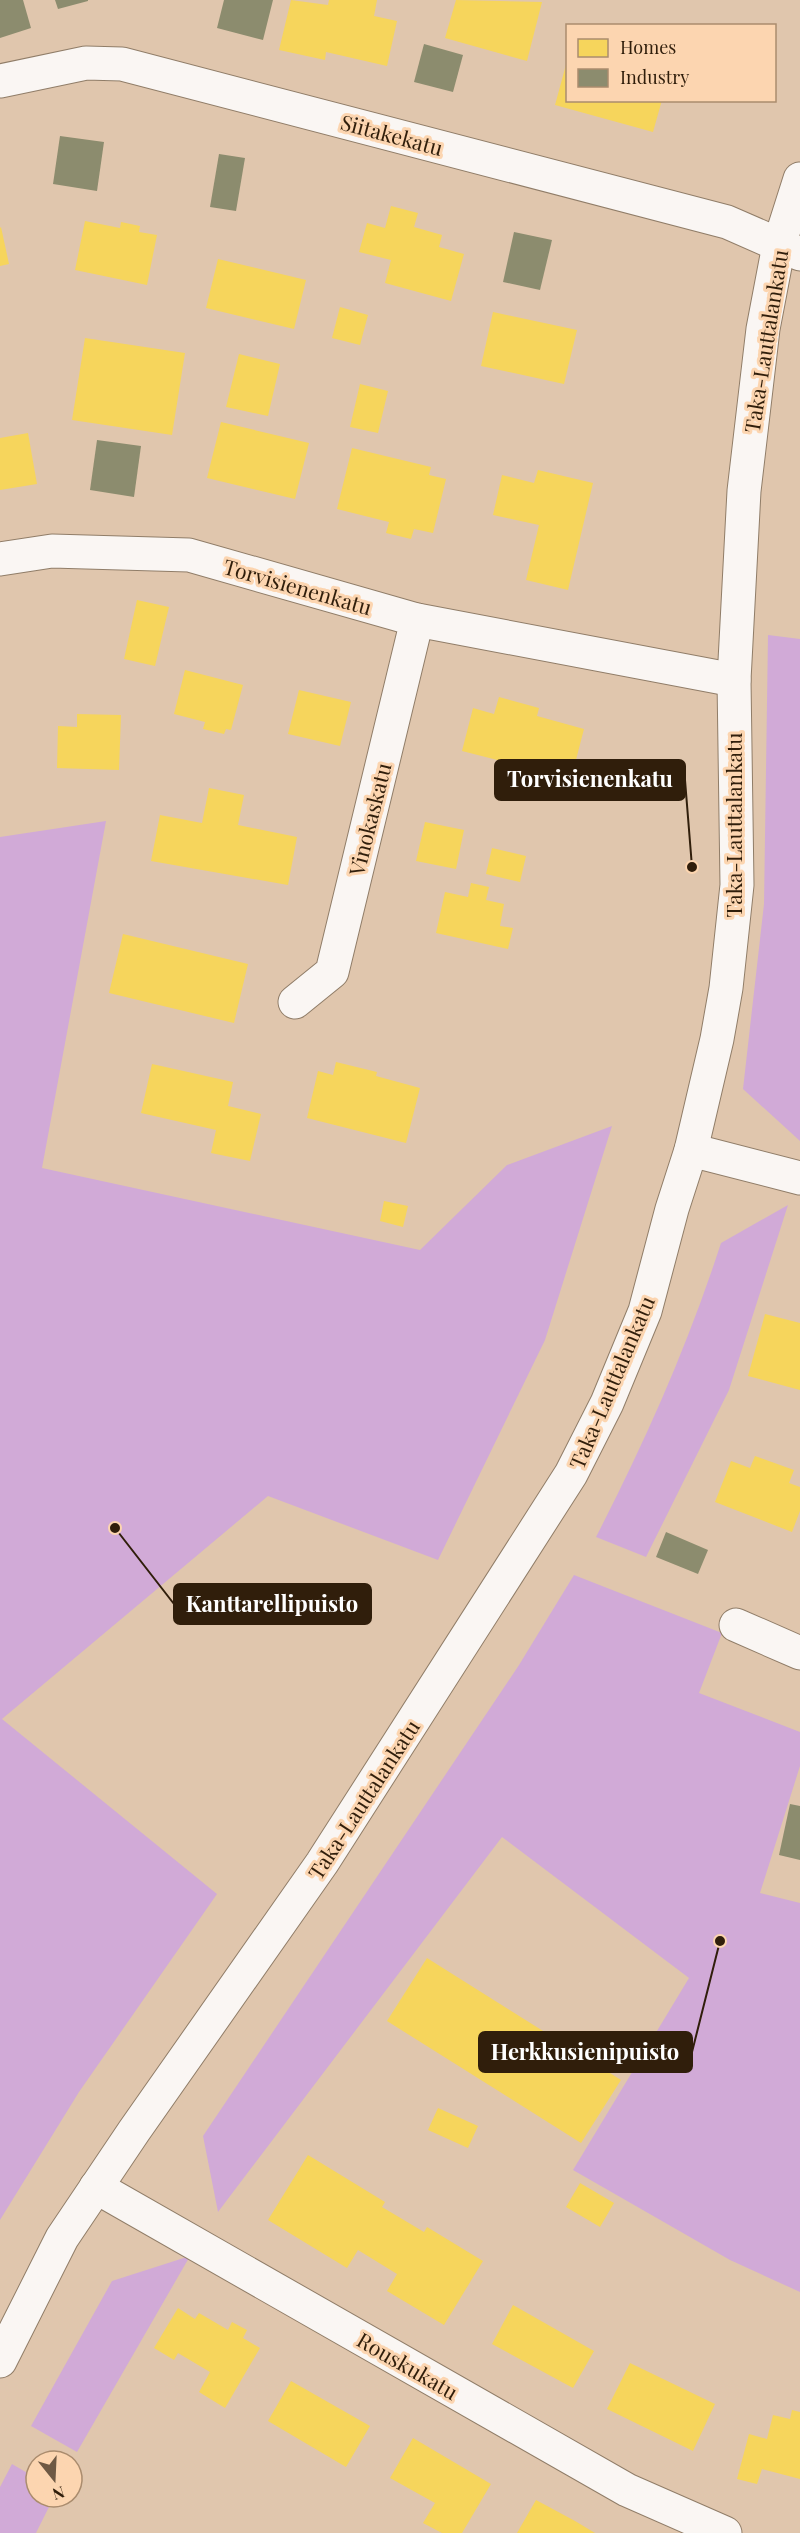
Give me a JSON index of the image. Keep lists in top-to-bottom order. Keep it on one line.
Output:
{"streets":{"street":["Siitakekatu","Taka-Lauttalankatu","Torvisienenkatu","Vinokaskatu","Rouskukatu"]},"crossings":[["Siitakekatu","Taka-Lauttalankatu"],["Taka-Lauttalankatu","Torvisienenkatu"],["Taka-Lauttalankatu","Rouskukatu"],["Torvisienenkatu","Vinokaskatu"]],"places":["Torvisienenkatu","Kanttarellipuisto","Herkkusienipuisto"],"legend":["Homes","Industry"],"north":"bottom"}
